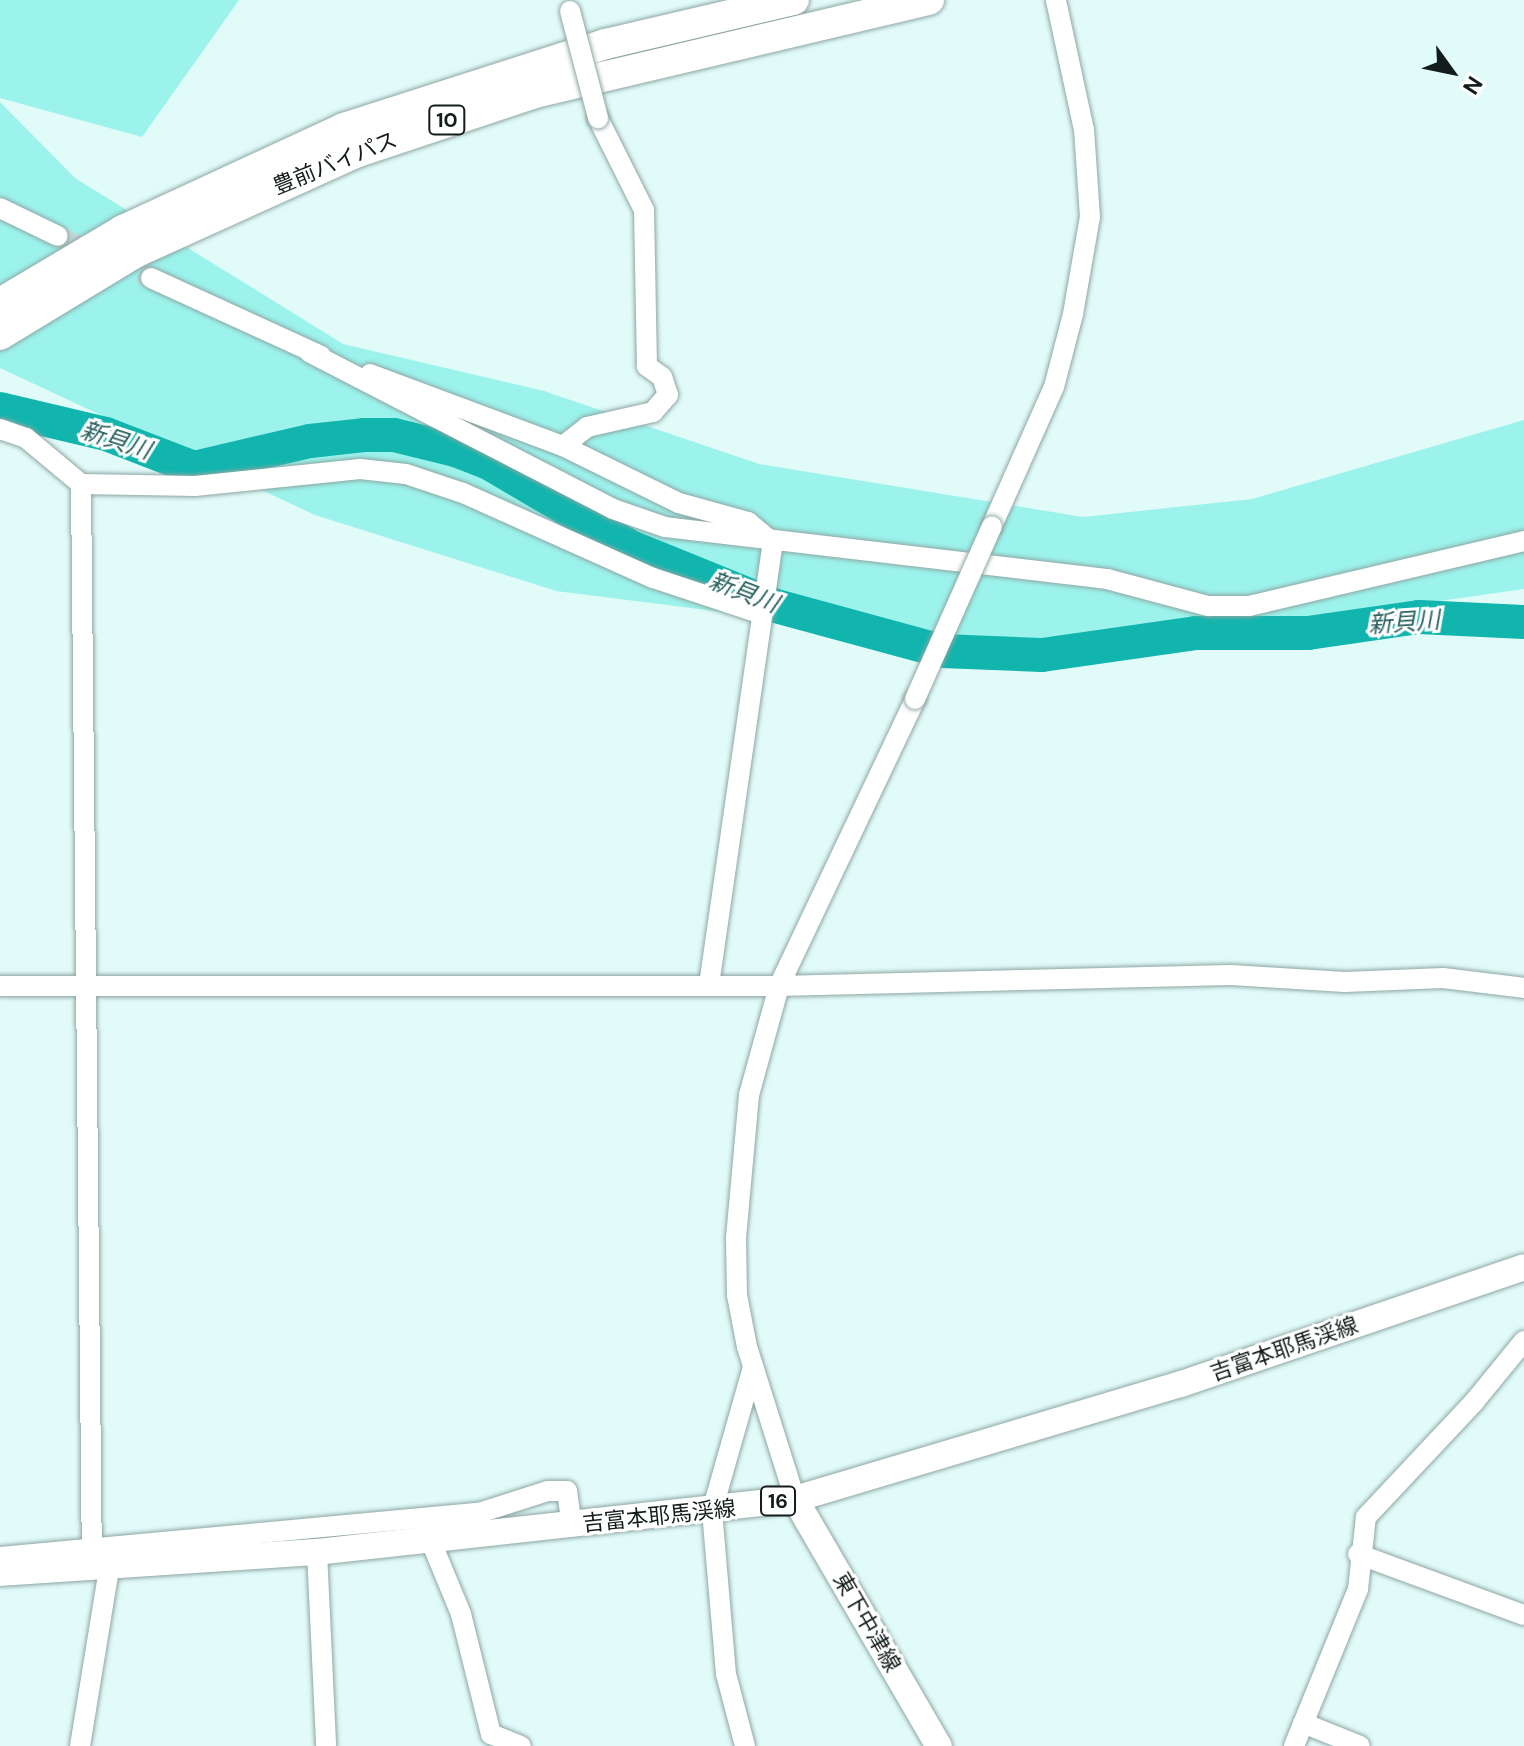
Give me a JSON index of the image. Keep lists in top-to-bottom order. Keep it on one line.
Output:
{"streets":{"highway":["10","豊前バイパス"],"main road":["吉富本耶馬渓線","16","東下中津線"]},"crossings":[["吉富本耶馬渓線","東下中津線"]],"water":["新貝川"],"north":"bottom right"}
